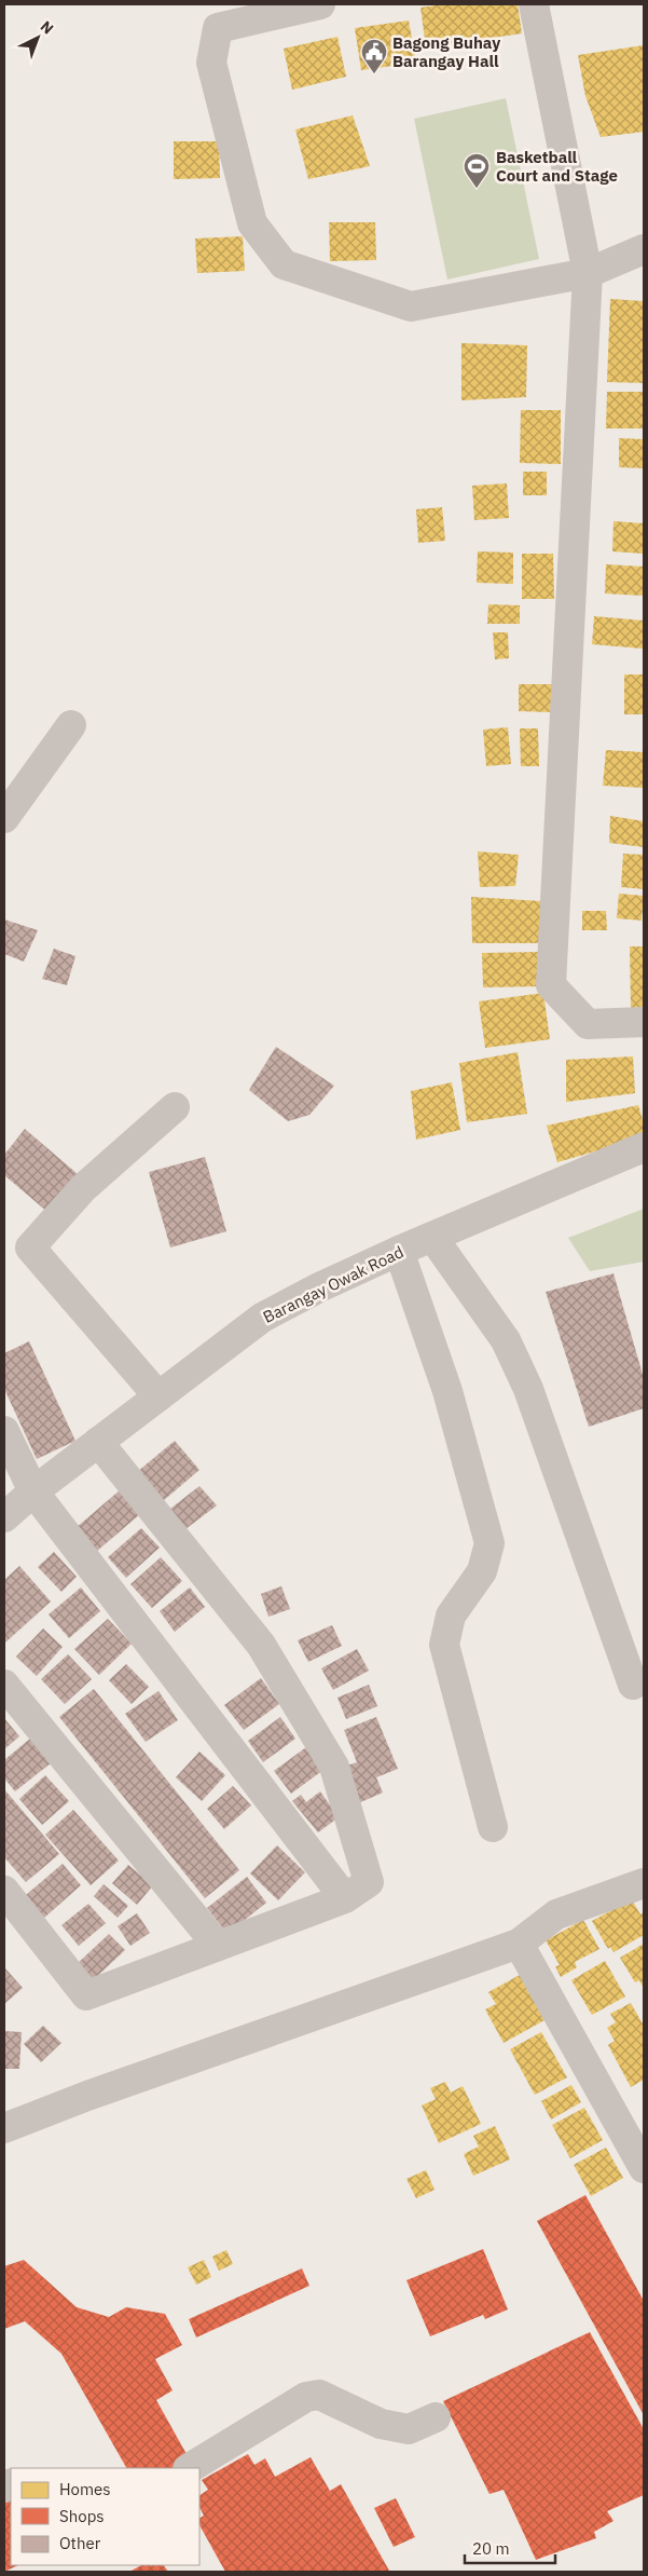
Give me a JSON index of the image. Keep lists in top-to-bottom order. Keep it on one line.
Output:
{"streets":{"street":["Barangay Owak Road"]},"places":{"public building":["Bagong Buhay Barangay Hall"],"sports":["Basketball Court and Stage"]},"legend":["Homes","Shops","Other"],"scale_bar":"20 m","north":"top right"}
